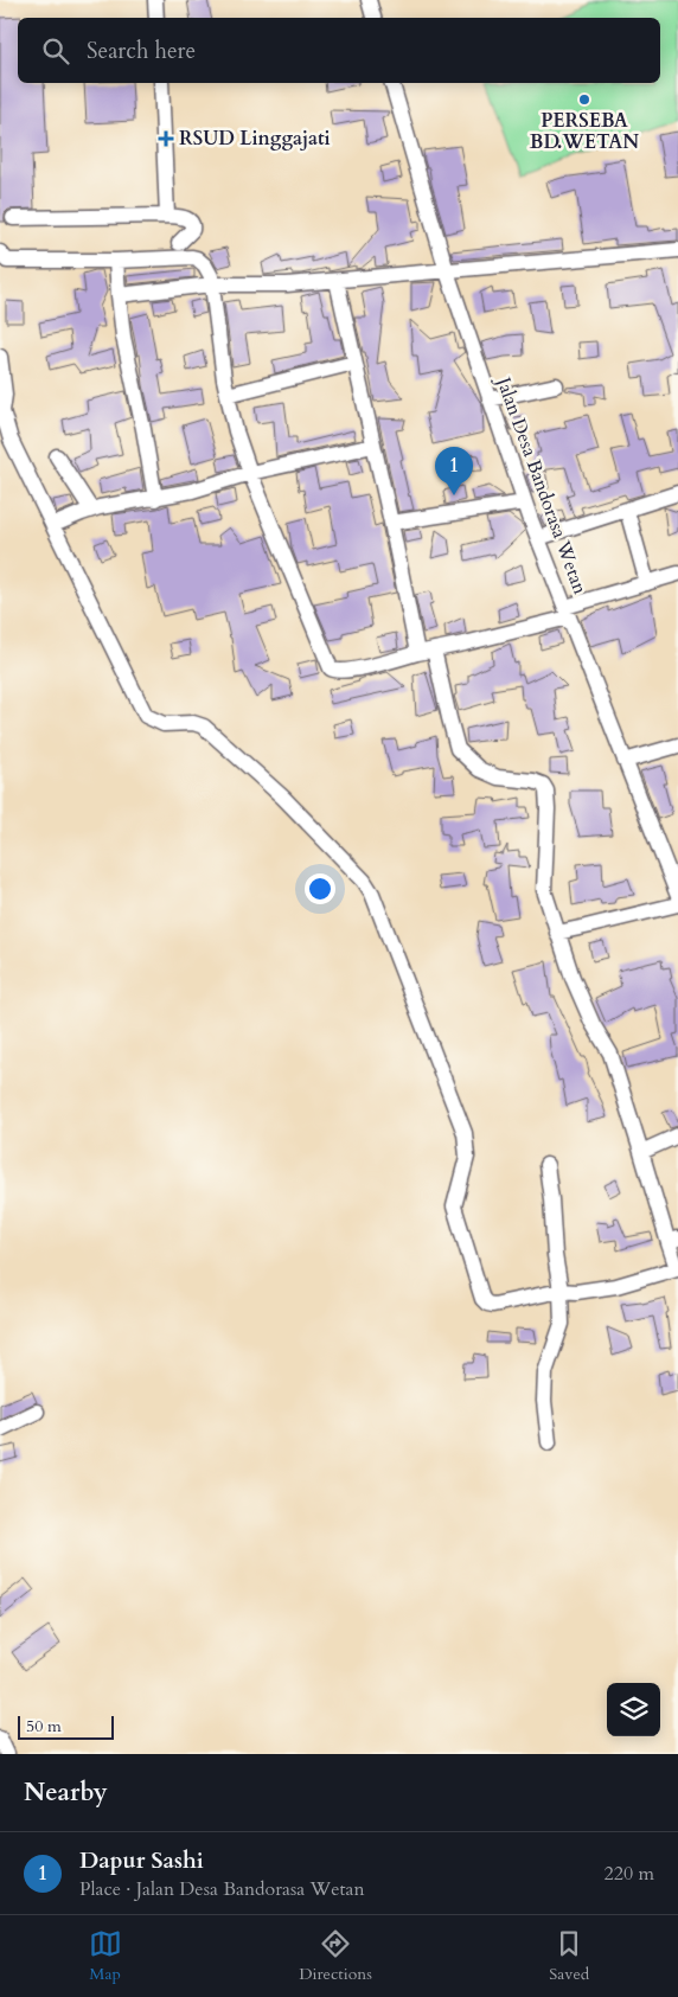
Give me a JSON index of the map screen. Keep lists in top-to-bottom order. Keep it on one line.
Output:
{"streets":{"street":["Jalan Desa Bandorasa Wetan"]},"places":{"other":["PERSEBA BD.WETAN"],"health":["RSUD Linggajati"]},"scale_bar":"50 m","page":{"search":"Search here","pins":"1","scale":"50 m","heading":"Nearby","list":[{"mark":"1","name":"Dapur Sashi","note":"Place · Jalan Desa Bandorasa Wetan","value":"220 m"}],"nav":["Map","Directions","Saved"]}}
